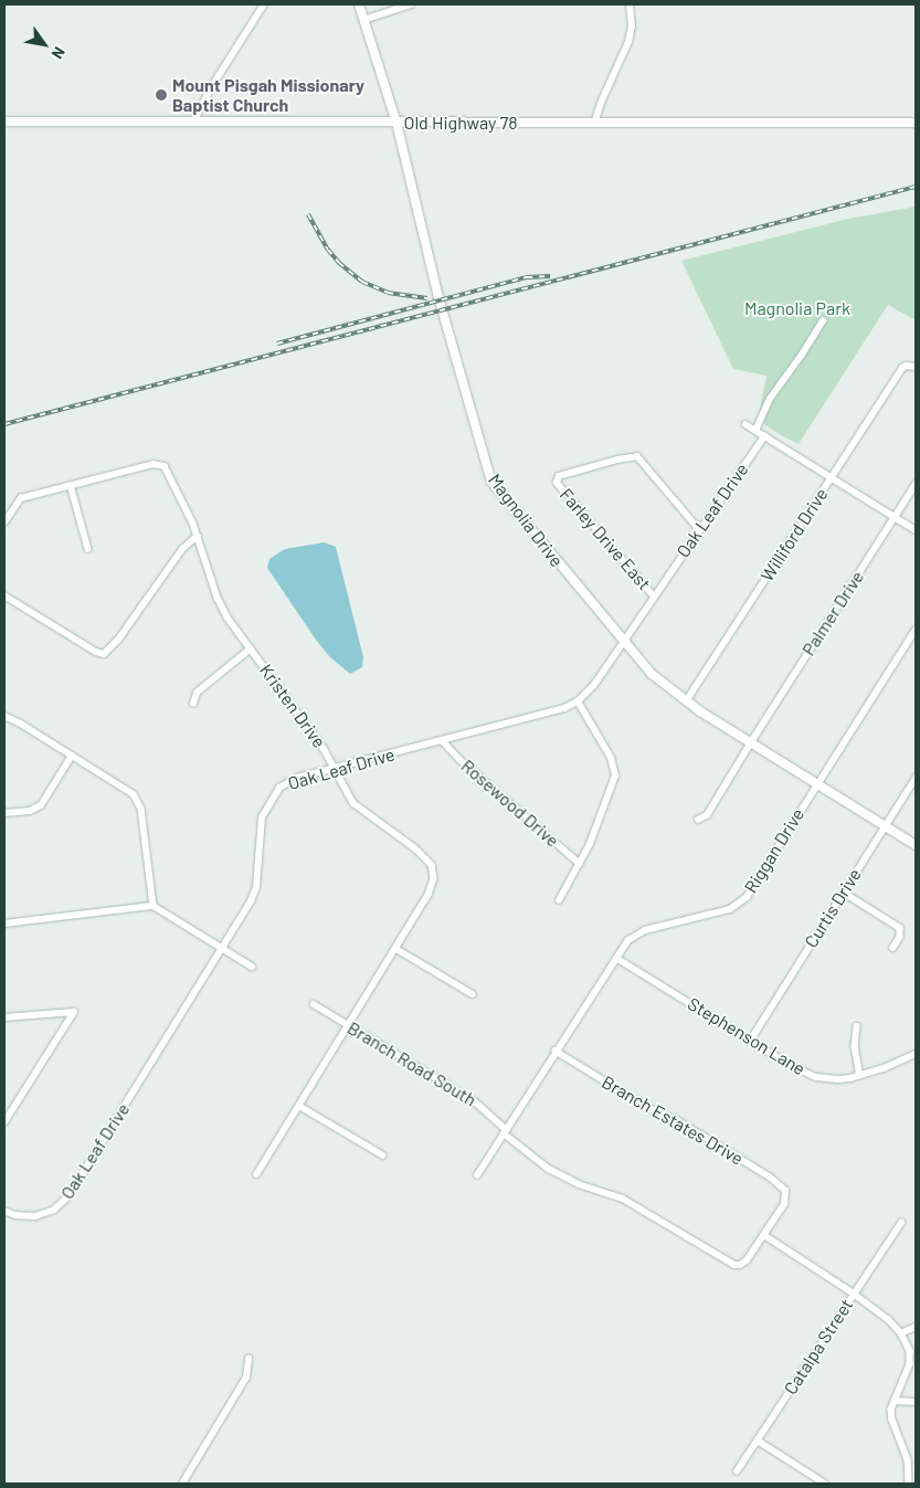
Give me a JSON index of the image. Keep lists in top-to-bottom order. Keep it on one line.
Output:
{"streets":{"street":["Old Highway 78","Oak Leaf Drive","Magnolia Drive","Williford Drive","Farley Drive East","Palmer Drive","Kristen Drive","Rosewood Drive","Riggan Drive","Curtis Drive","Stephenson Lane","Branch Road South","Branch Estates Drive","Catalpa Street"]},"crossings":[["Old Highway 78","Magnolia Drive"],["Oak Leaf Drive","Magnolia Drive"],["Oak Leaf Drive","Farley Drive East"],["Oak Leaf Drive","Kristen Drive"],["Oak Leaf Drive","Rosewood Drive"],["Magnolia Drive","Williford Drive"],["Magnolia Drive","Palmer Drive"],["Magnolia Drive","Riggan Drive"],["Magnolia Drive","Curtis Drive"],["Kristen Drive","Branch Road South"],["Riggan Drive","Stephenson Lane"],["Riggan Drive","Branch Road South"],["Riggan Drive","Branch Estates Drive"],["Curtis Drive","Stephenson Lane"],["Branch Road South","Branch Estates Drive"]],"parks":["Magnolia Park"],"places":["Mount Pisgah Missionary Baptist Church"],"north":"bottom right"}
